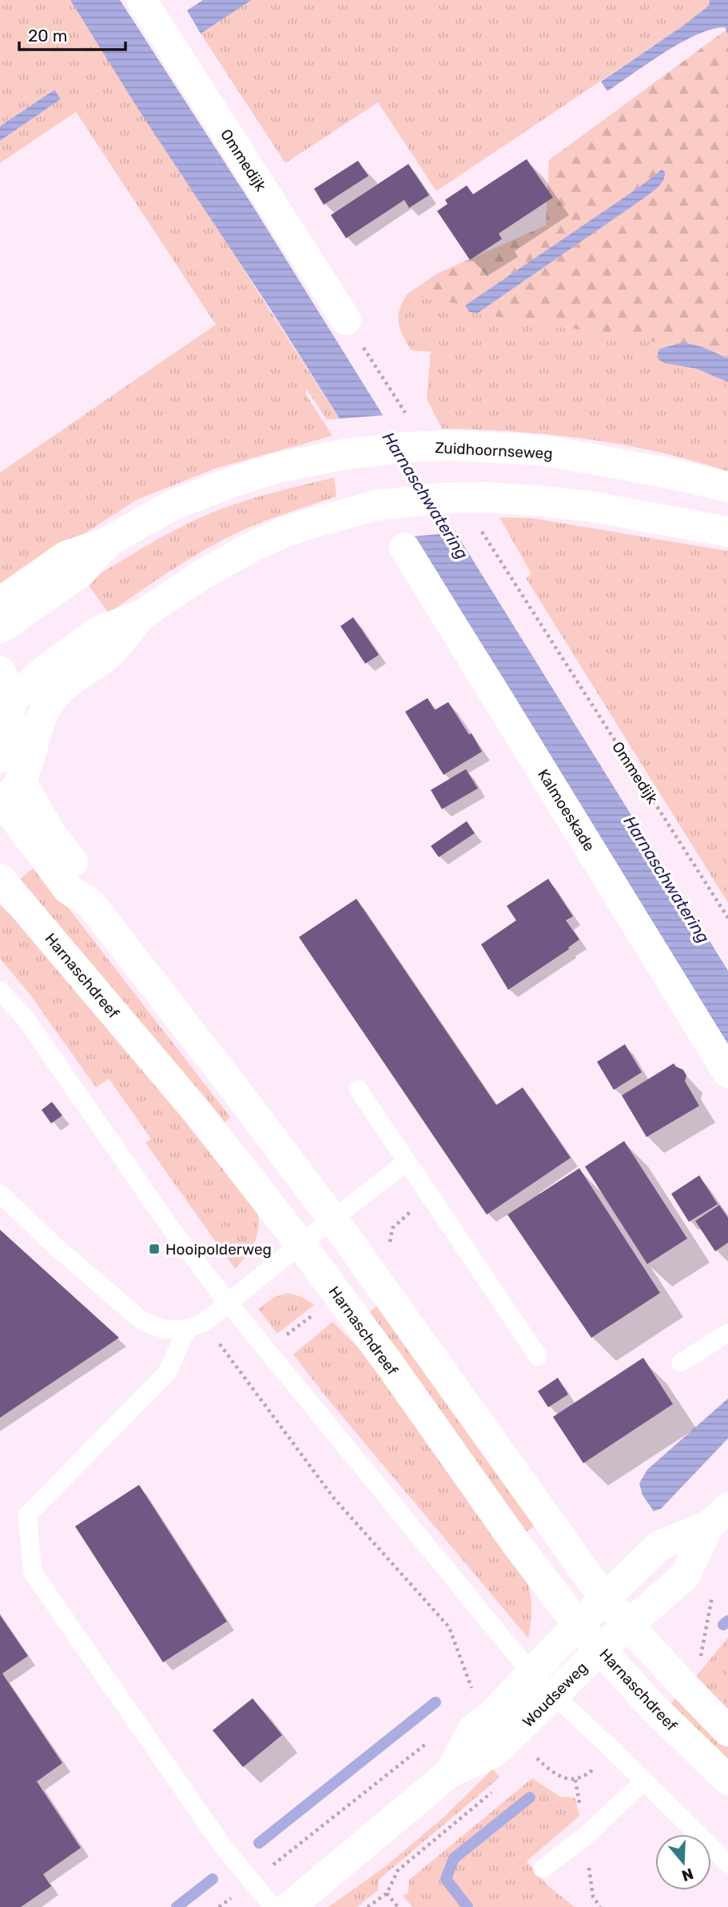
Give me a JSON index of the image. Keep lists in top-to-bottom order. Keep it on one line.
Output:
{"streets":{"street":["Ommedijk","Zuidhoornseweg","Kalmoeskade","Harnaschdreef","Woudseweg"]},"crossings":[["Harnaschdreef","Woudseweg"]],"water":["Harnaschwatering"],"places":{"transit":["Hooipolderweg"]},"scale_bar":"20 m","north":"bottom"}
